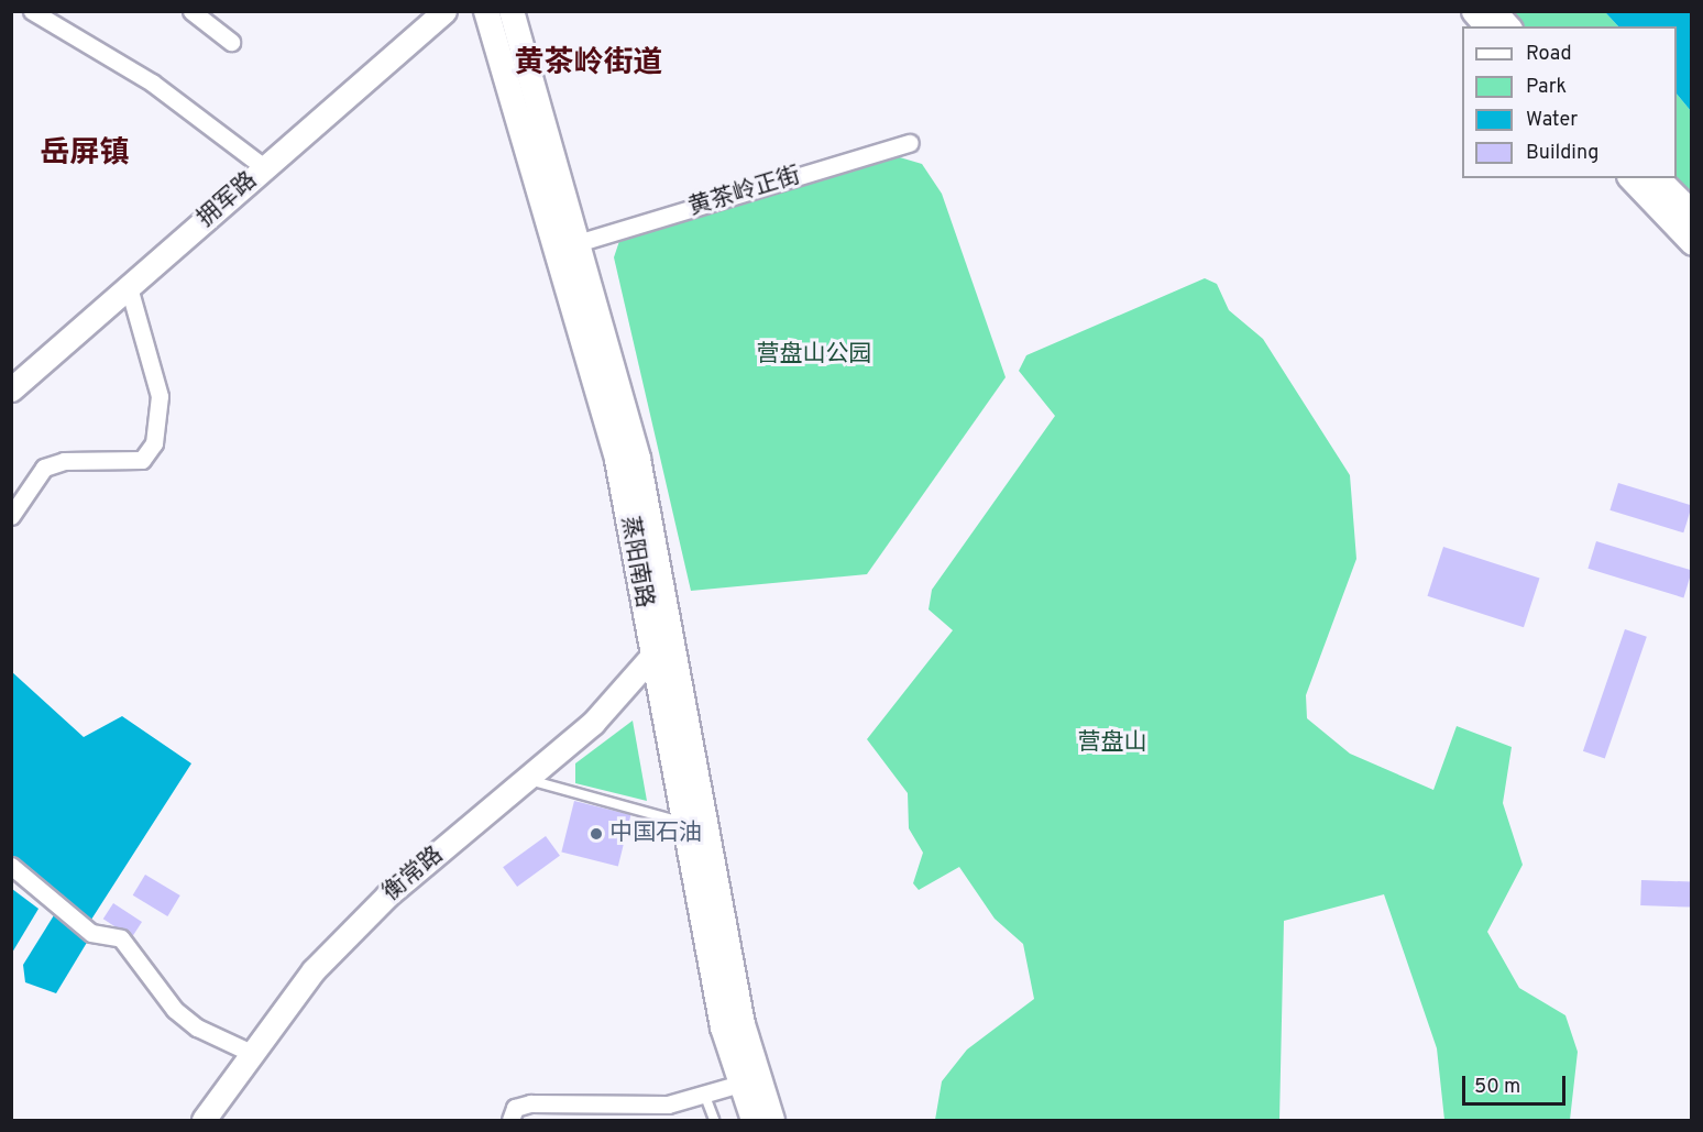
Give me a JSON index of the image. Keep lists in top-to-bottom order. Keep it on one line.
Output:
{"streets":{"main road":["蒸阳南路"],"street":["黄茶岭正街","拥军路","衡常路"]},"crossings":[["黄茶岭正街","蒸阳南路"],["蒸阳南路","衡常路"]],"districts":["黄茶岭街道","岳屏镇"],"parks":["营盘山公园","营盘山"],"places":["中国石油"],"legend":["Road","Park","Water","Building"],"scale_bar":"50 m"}
